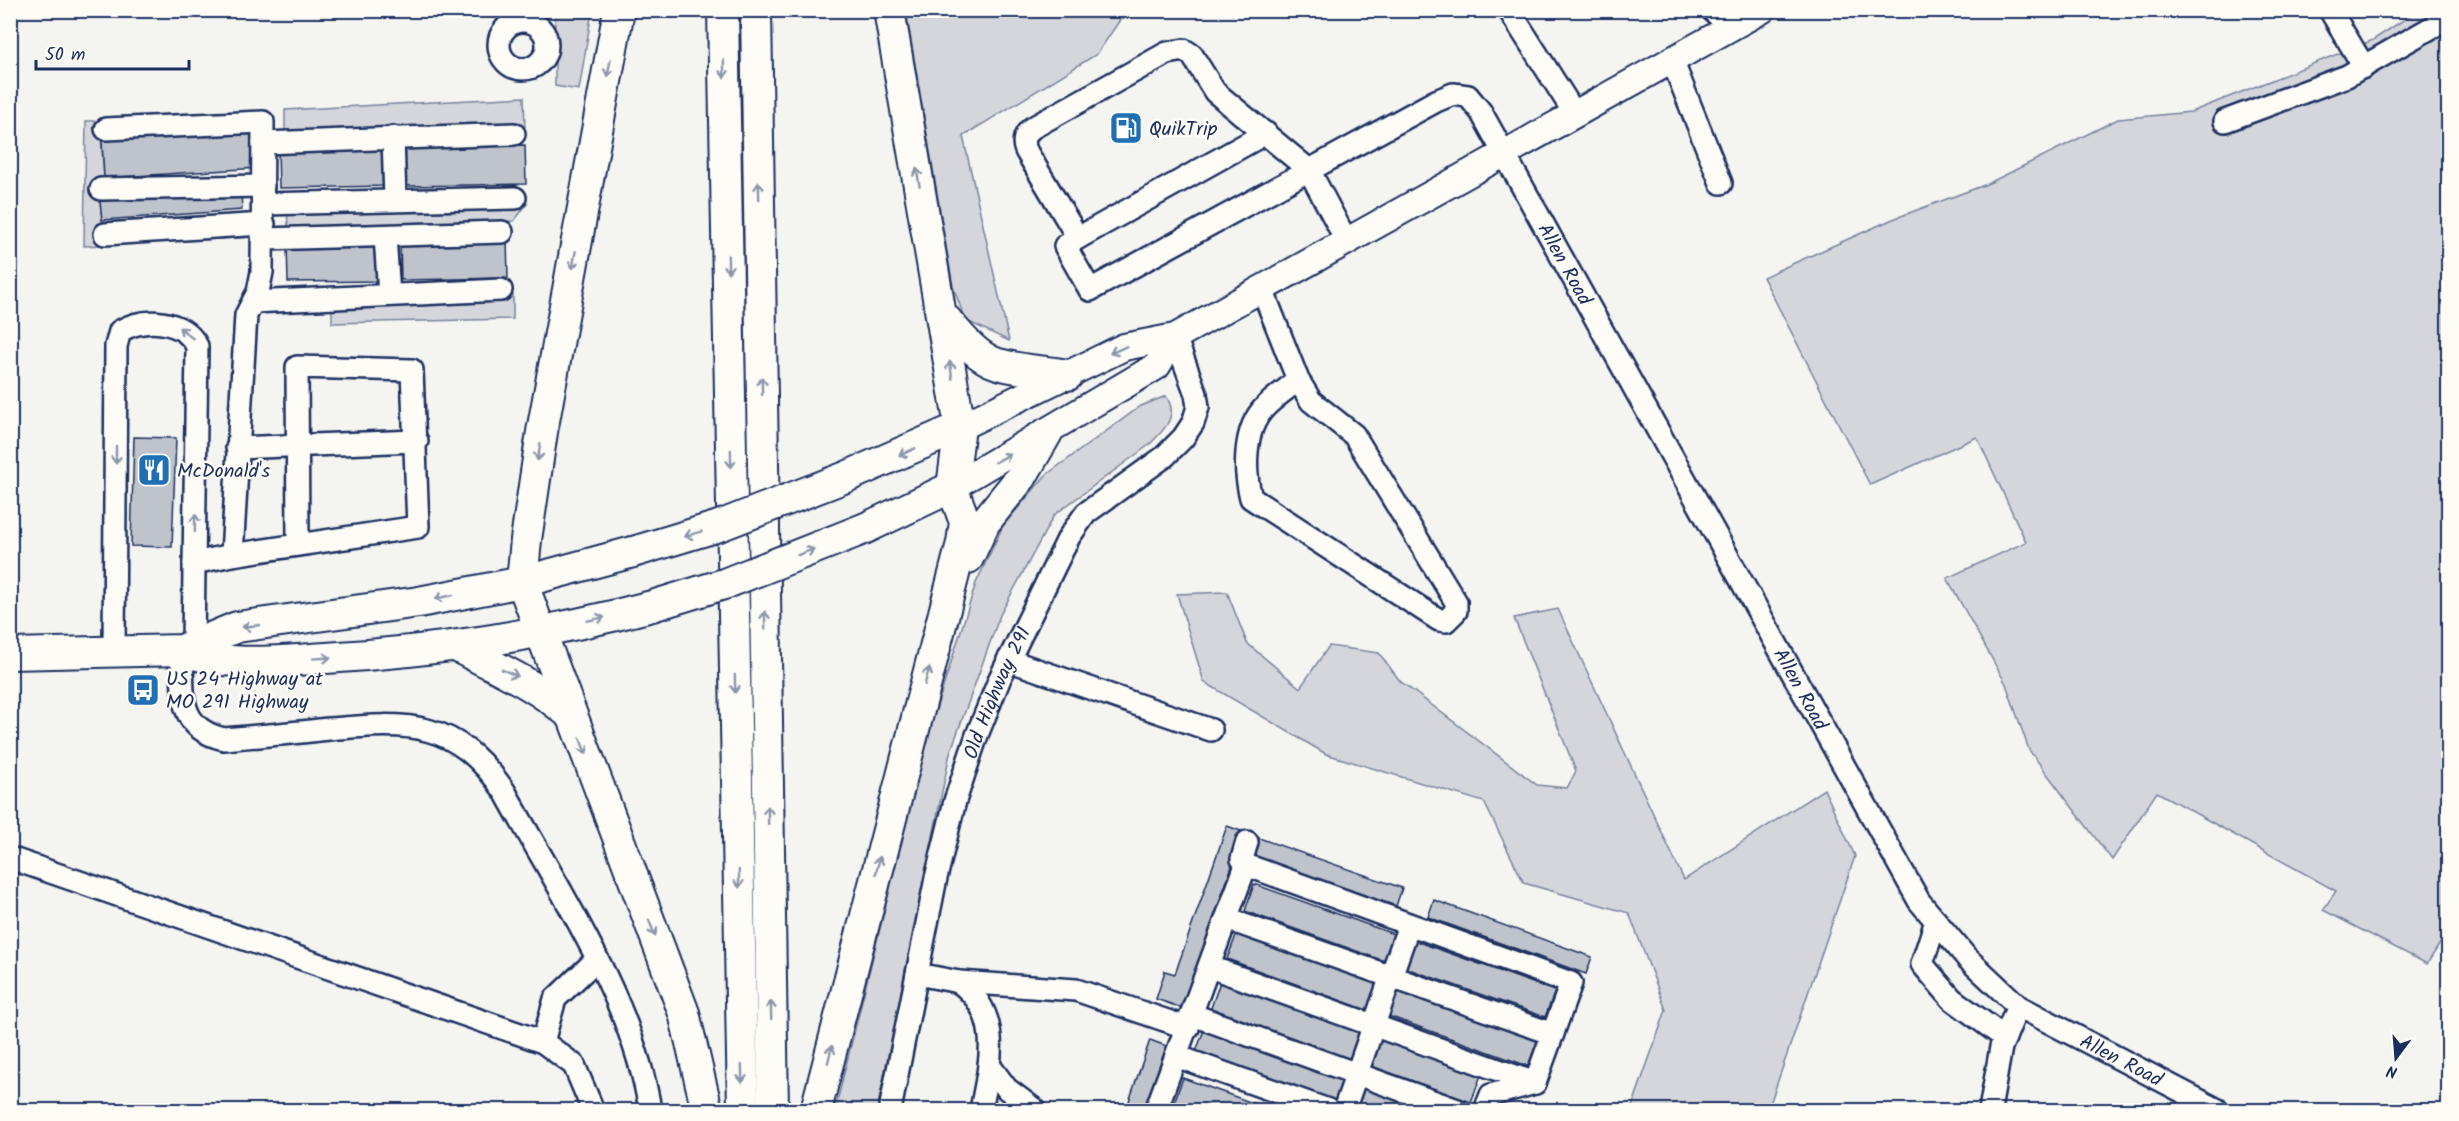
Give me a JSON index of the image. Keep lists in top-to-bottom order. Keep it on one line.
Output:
{"streets":{"street":["Allen Road","Old Highway 291"]},"places":{"fuel station":["QuikTrip"],"restaurant":["McDonald's"],"bus stop":["US 24 Highway at MO 291 Highway"]},"scale_bar":"50 m","north":"bottom"}
